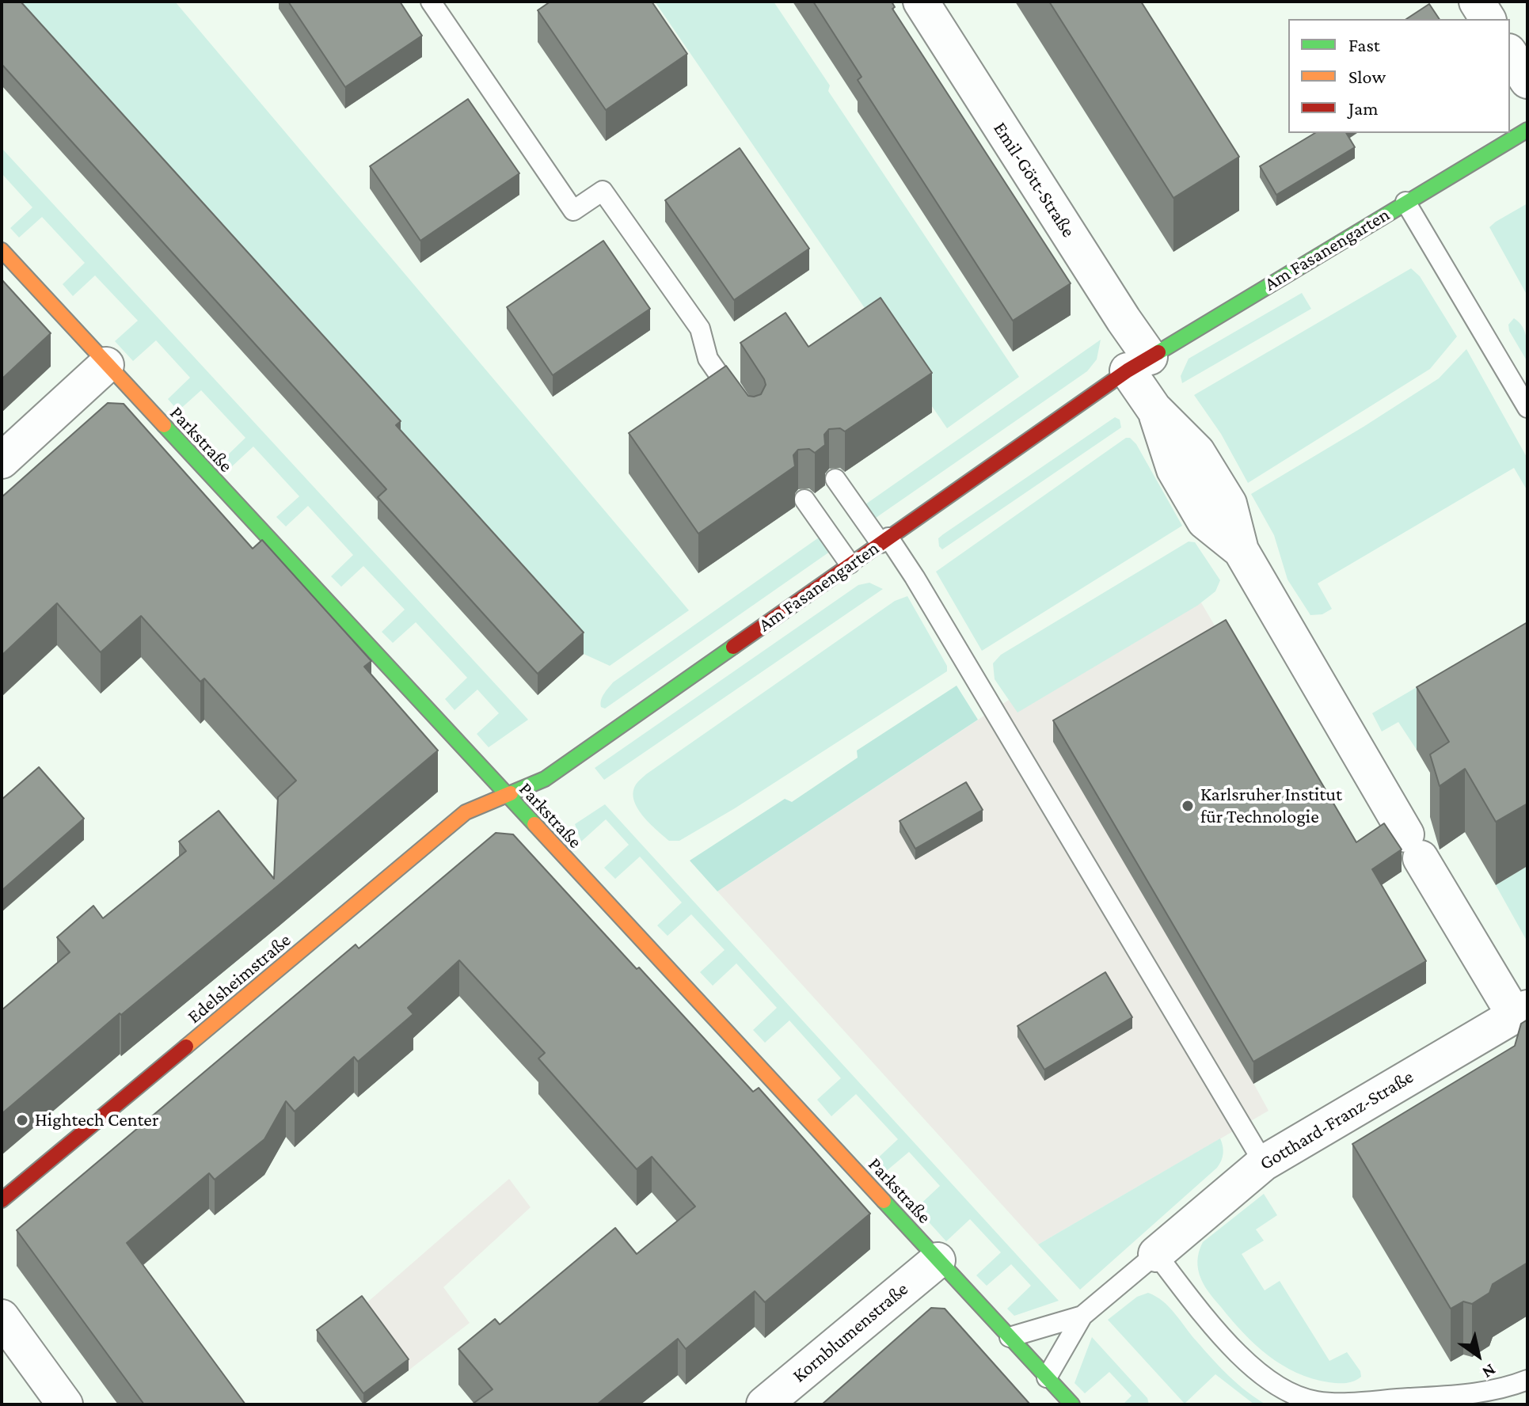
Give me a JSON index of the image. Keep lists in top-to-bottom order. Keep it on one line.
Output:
{"streets":{"street":["Emil-Gött-Straße","Am Fasanengarten","Parkstraße","Edelsheimstraße","Gotthard-Franz-Straße","Kornblumenstraße"]},"crossings":[["Emil-Gött-Straße","Am Fasanengarten"],["Emil-Gött-Straße","Gotthard-Franz-Straße"],["Am Fasanengarten","Parkstraße"],["Am Fasanengarten","Edelsheimstraße"],["Am Fasanengarten","Gotthard-Franz-Straße"],["Parkstraße","Edelsheimstraße"],["Parkstraße","Gotthard-Franz-Straße"],["Parkstraße","Kornblumenstraße"]],"places":["Karlsruher Institut für Technologie","Hightech Center"],"legend":["Fast","Slow","Jam"],"north":"bottom right"}
